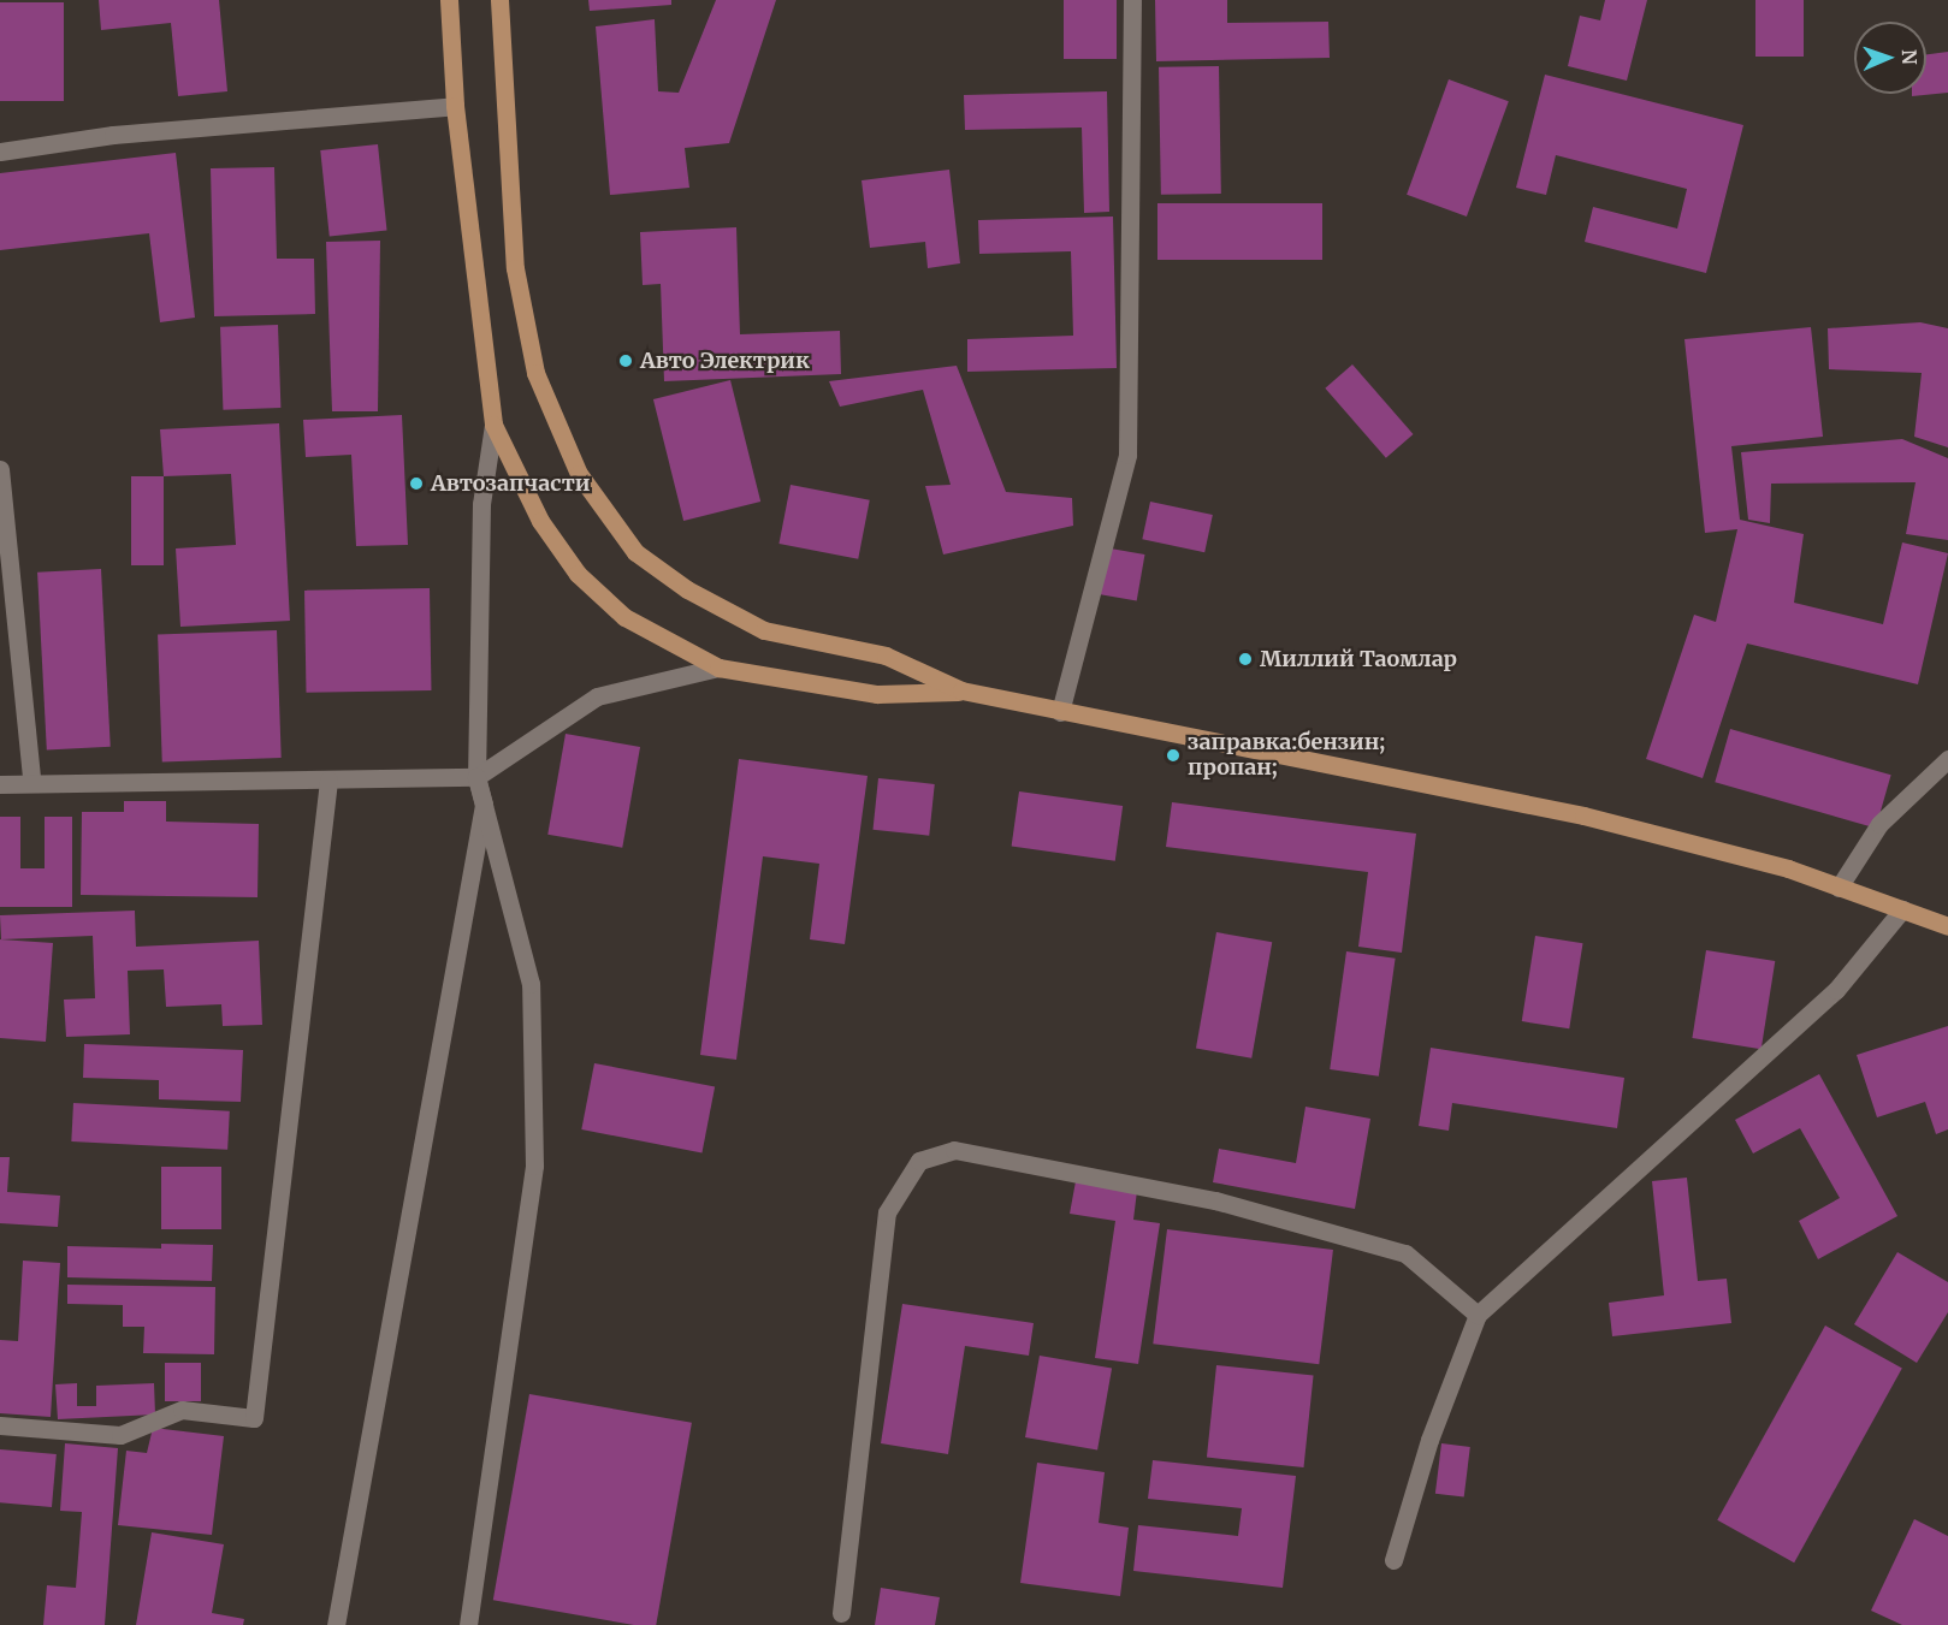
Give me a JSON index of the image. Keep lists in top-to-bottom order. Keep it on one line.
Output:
{"places":["Авто Электрик","Автозапчасти","Миллий Таомлар","заправка:бензин; пропан;"],"north":"right"}
